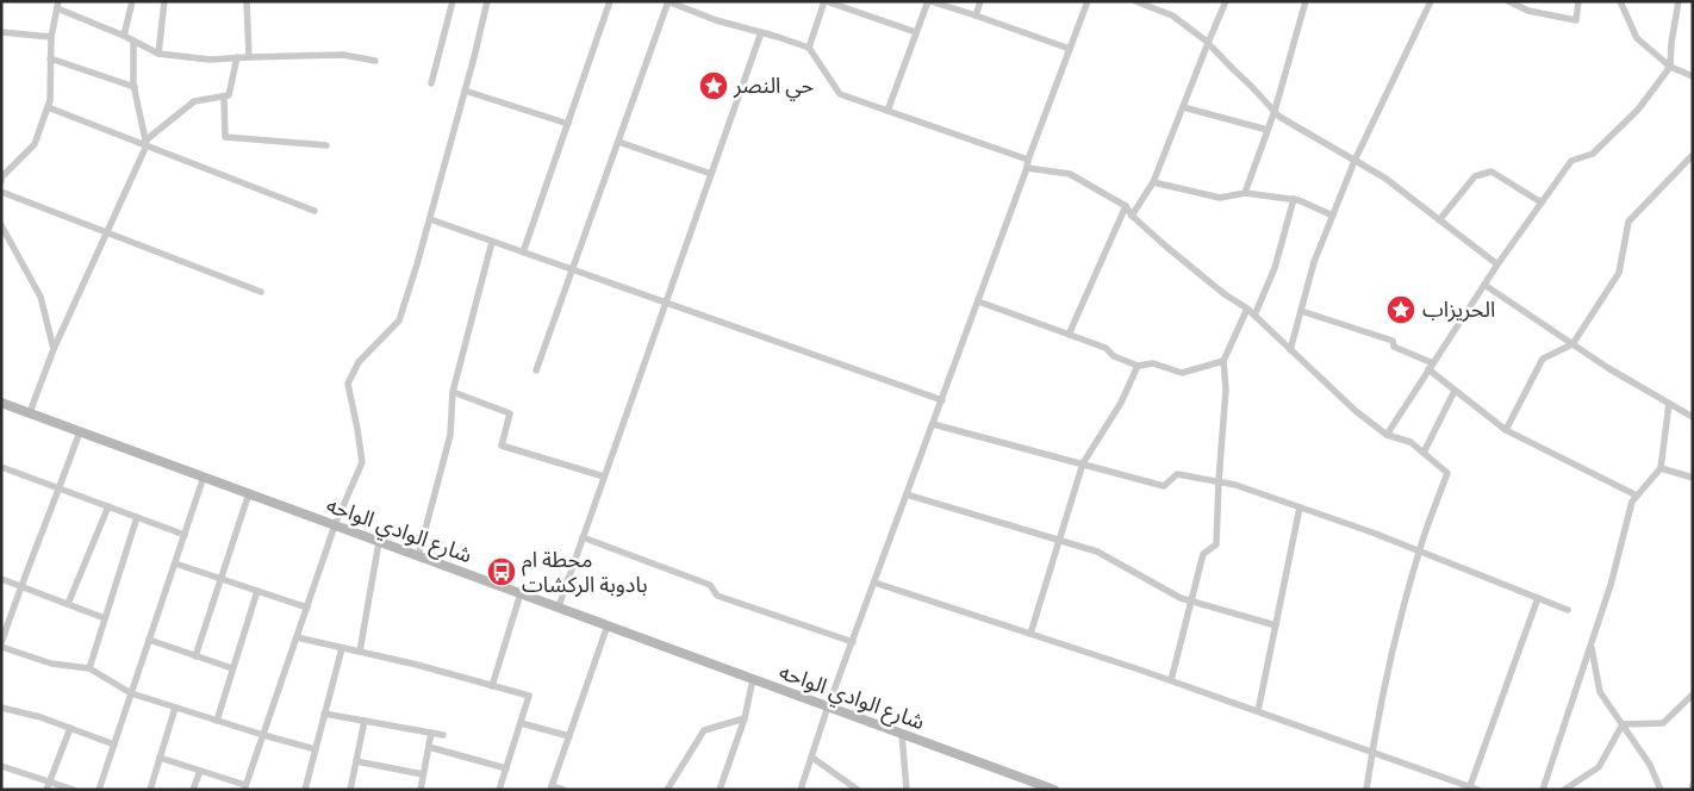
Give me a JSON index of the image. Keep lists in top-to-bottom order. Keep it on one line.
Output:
{"streets":{"main road":["شارع الوادي الواحه"]},"places":{"place":["حي النصر","الحريزاب"],"bus stop":["محطة ام بادوبة الركشات"]}}
